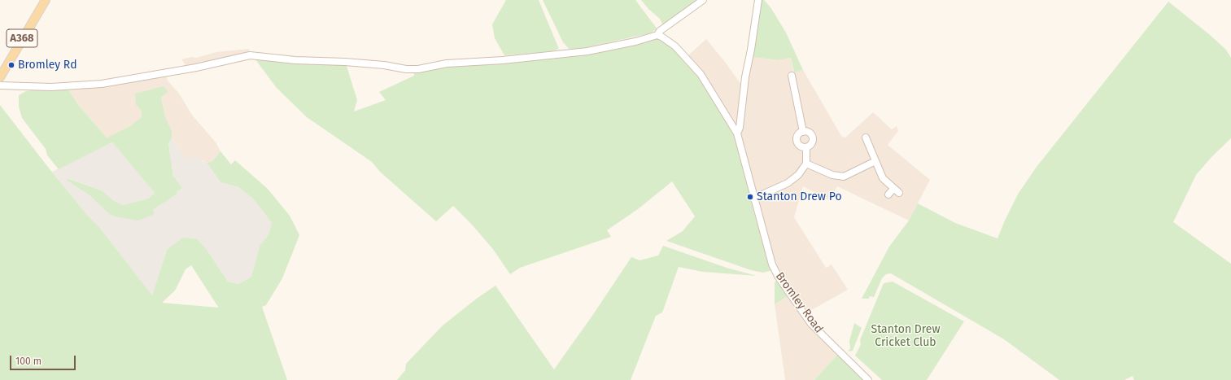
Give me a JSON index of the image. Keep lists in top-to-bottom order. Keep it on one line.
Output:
{"streets":{"main road":["A368"],"street":["Bromley Road"]},"parks":["Stanton Drew Cricket Club"],"places":["Bromley Rd","Stanton Drew Po"],"scale_bar":"100 m"}
